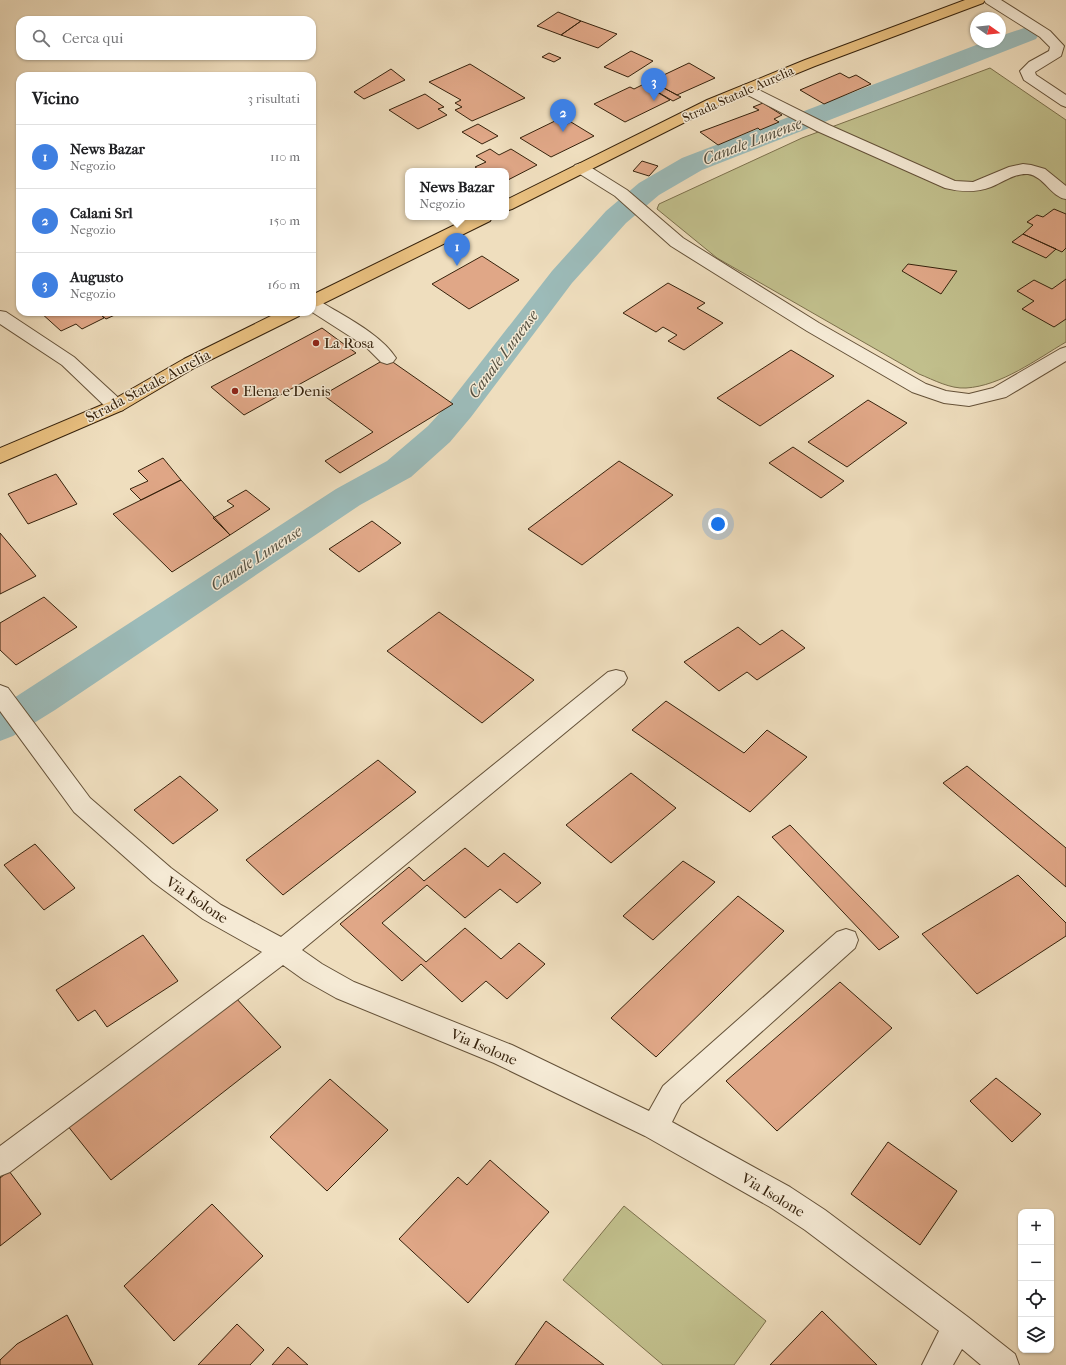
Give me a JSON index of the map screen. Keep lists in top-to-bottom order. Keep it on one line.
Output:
{"streets":{"main road":["Strada Statale Aurelia"],"street":["Via Isolone"]},"water":["Canale Lunense"],"places":["La Rosa","Elena e Denis"],"north":"right","page":{"search":"Cerca qui","pins":["3","2","1"],"heading":["Vicino","3 risultati"],"list":[{"mark":"1","name":"News Bazar","note":"Negozio","value":"110 m"},{"mark":"2","name":"Calani Srl","note":"Negozio","value":"150 m"},{"mark":"3","name":"Augusto","note":"Negozio","value":"160 m"}],"popup":["News Bazar","Negozio"],"map_buttons":["+","−"]}}
